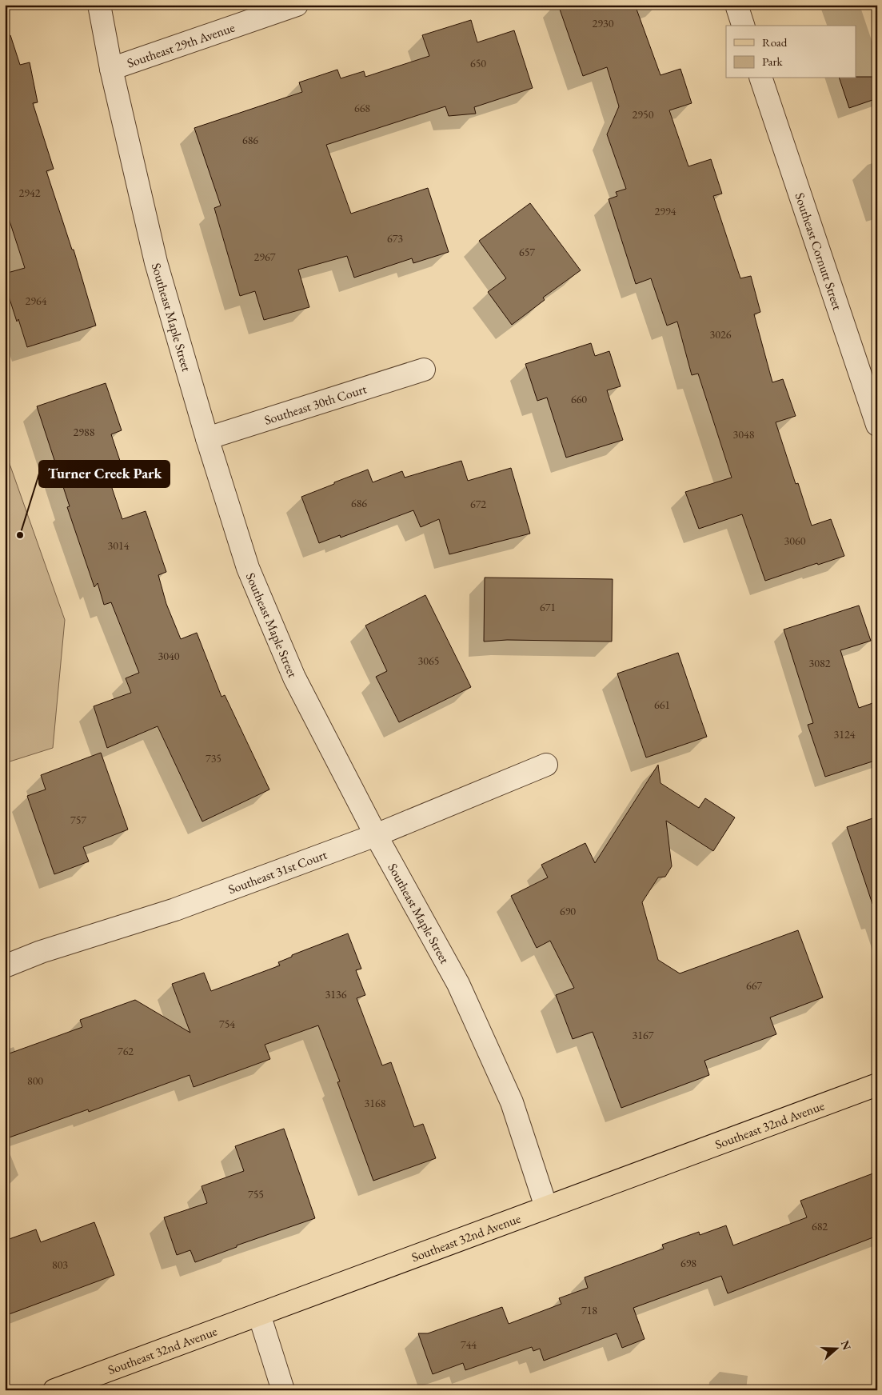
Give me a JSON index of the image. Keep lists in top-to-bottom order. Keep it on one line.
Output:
{"streets":{"main road":["Southeast 32nd Avenue"],"street":["Southeast 29th Avenue","Southeast Cornutt Street","Southeast Maple Street","Southeast 30th Court","Southeast 31st Court"]},"crossings":[["Southeast 29th Avenue","Southeast Maple Street"],["Southeast Maple Street","Southeast 30th Court"],["Southeast Maple Street","Southeast 31st Court"],["Southeast Maple Street","Southeast 32nd Avenue"]],"places":["Turner Creek Park"],"house_numbers":["2930","650","668","2950","686","2942","2994","673","657","2967","2964","3026","660","2988","3048","686","672","3060","3014","671","3040","3065","3082","661","3124","735","757","690","667","3136","754","3167","762","800","3168","755","682","698","803","718","744"],"legend":["Road","Park"],"north":"right"}
